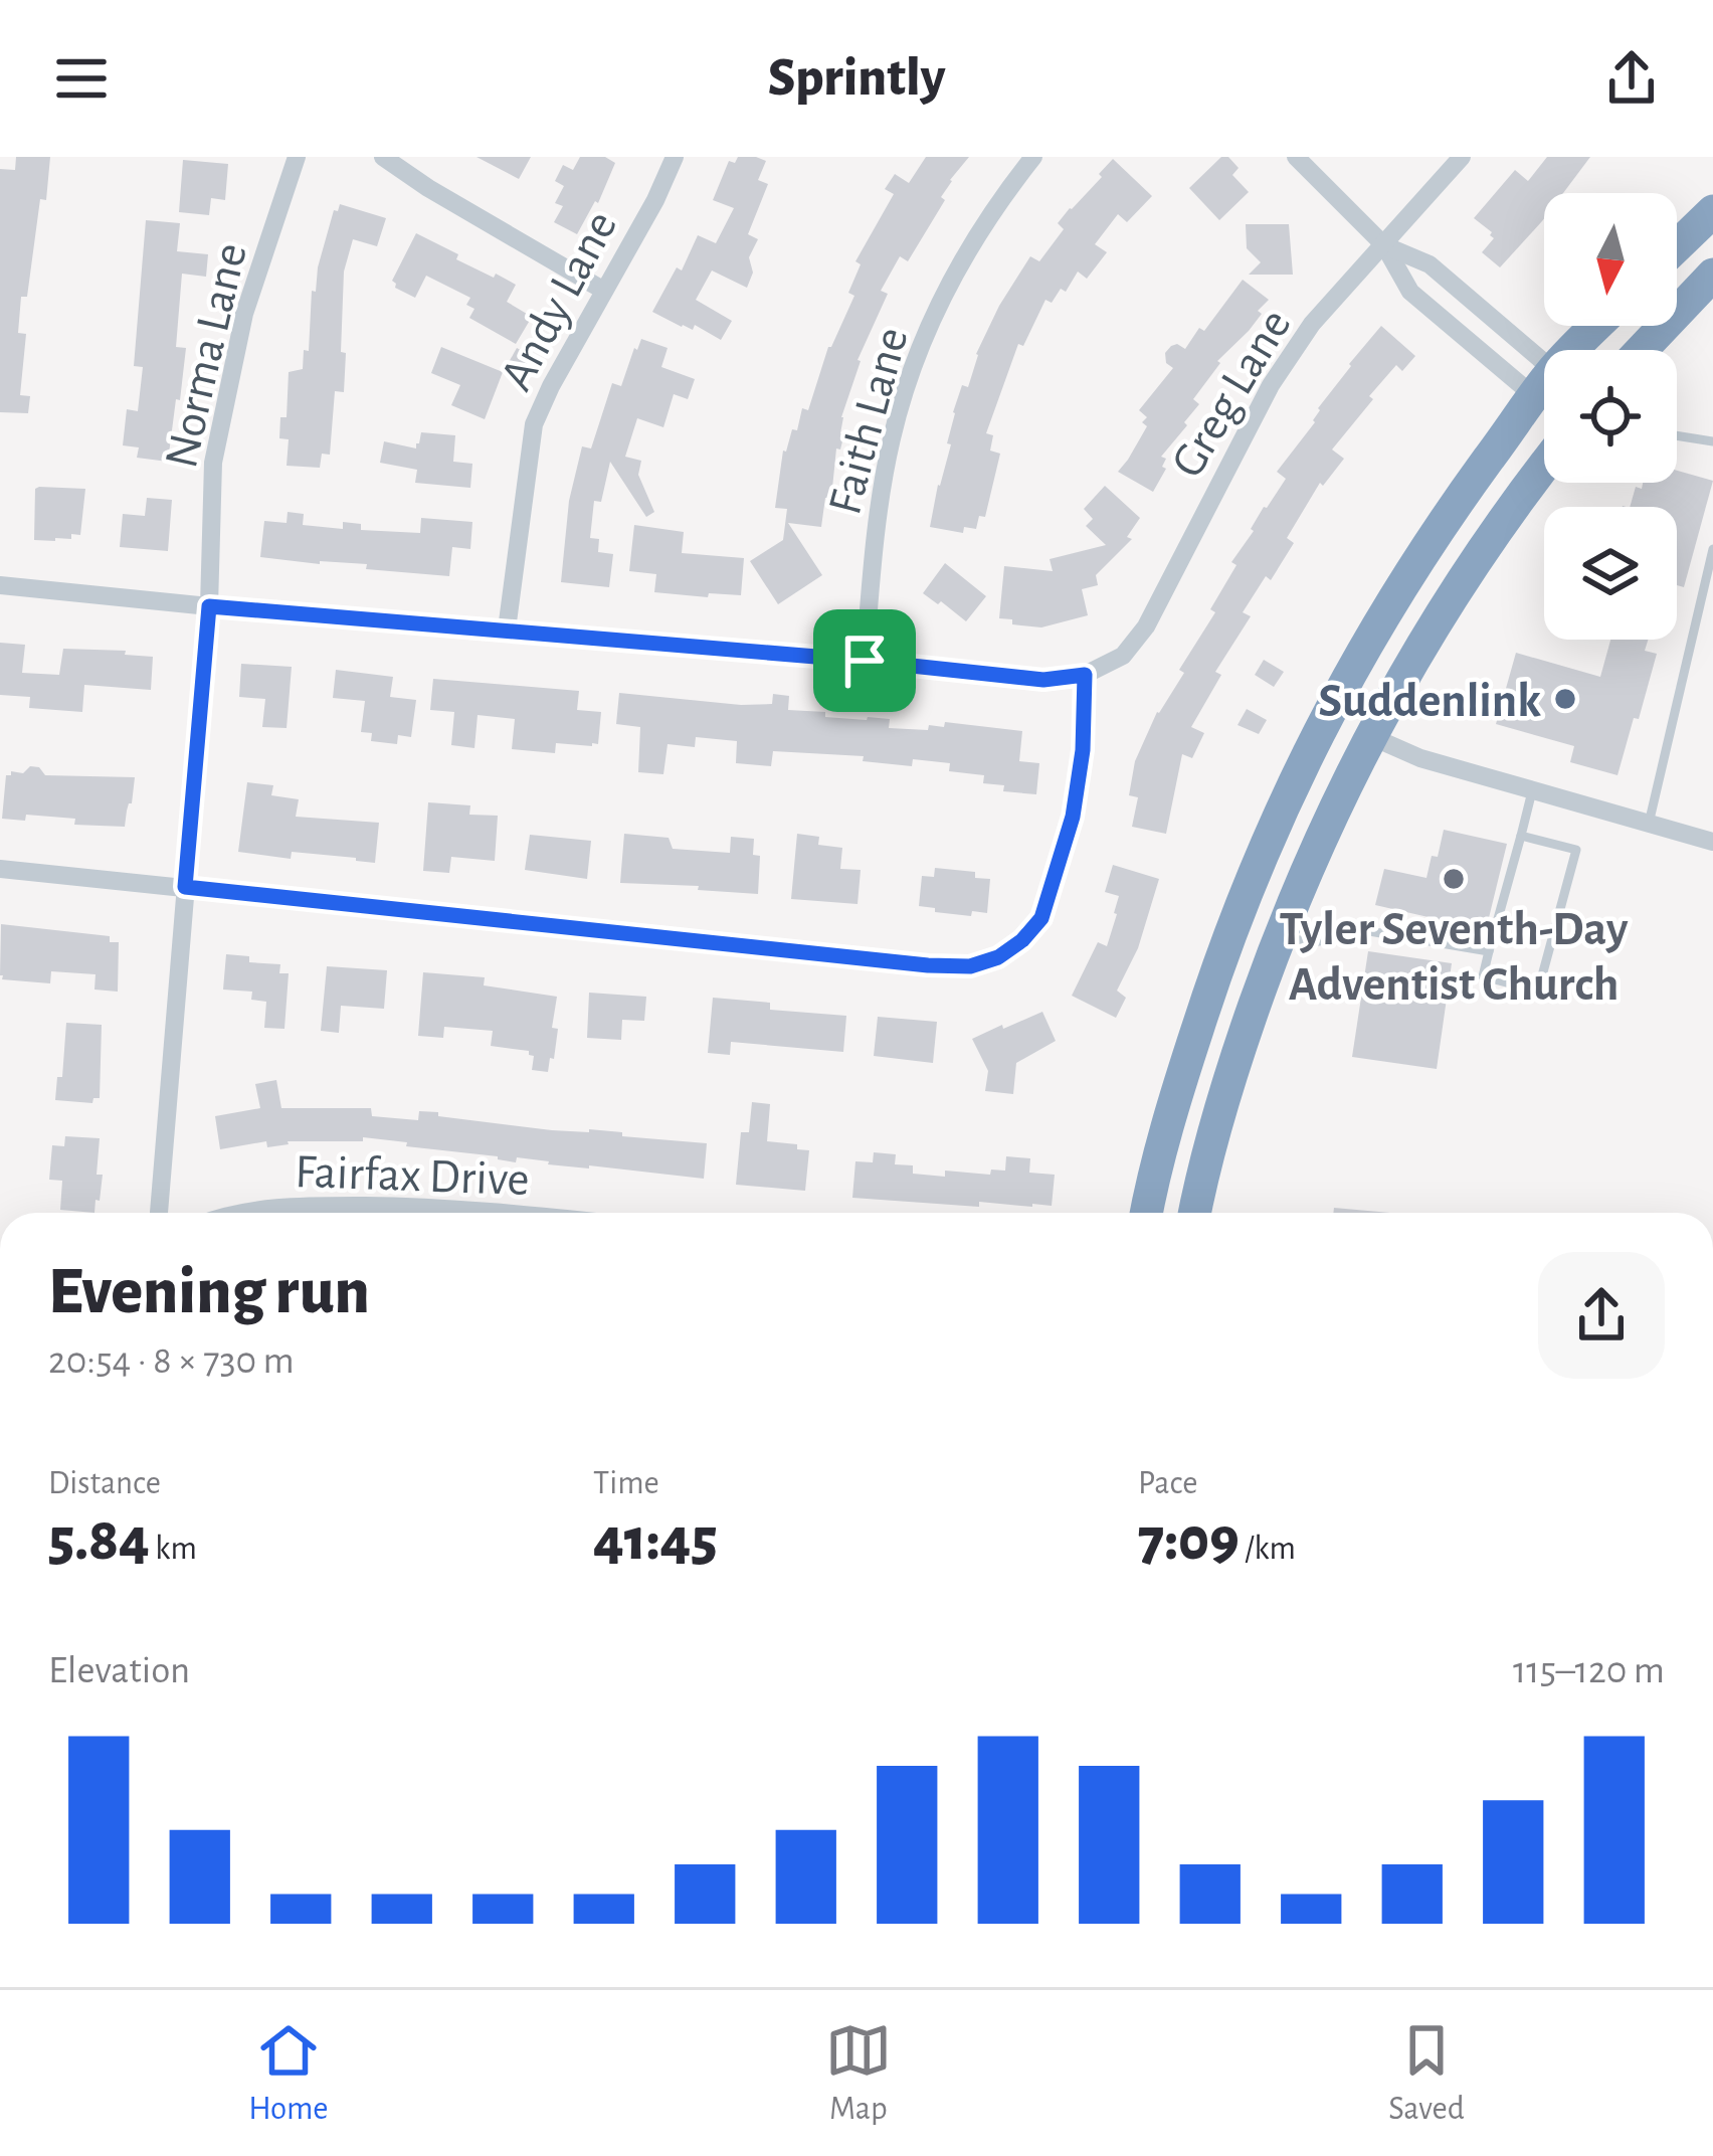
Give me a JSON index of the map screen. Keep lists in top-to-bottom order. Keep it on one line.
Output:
{"streets":{"street":["Andy Lane","Norma Lane","Greg Lane","Faith Lane","Fairfax Drive"]},"places":["Suddenlink","Tyler Seventh-Day Adventist Church"],"north":"bottom","page":{"header":"Sprintly","heading":["Evening run","20:54 · 8 × 730 m"],"stats":[["Distance","5.84 km"],["Time","41:45"],["Pace","7:09 /km"]],"chart":["Elevation","115–120 m"],"tabs":["Home","Map","Saved"]}}
